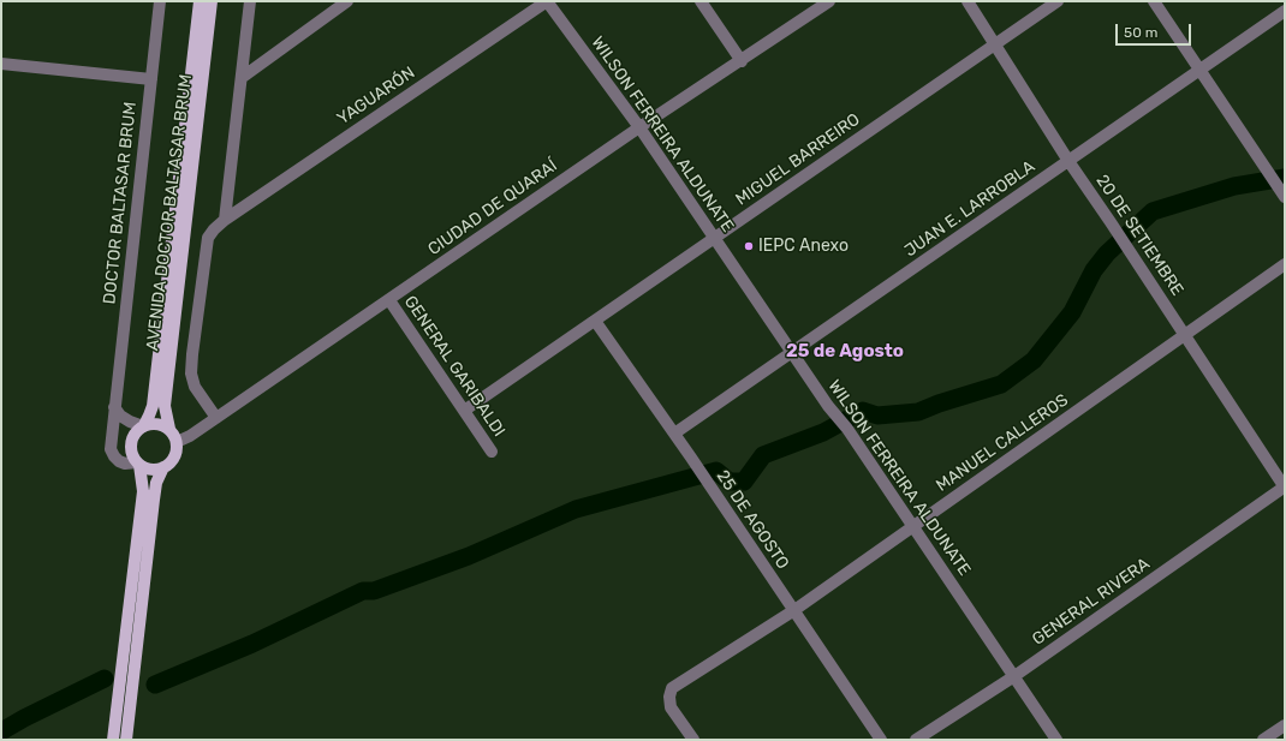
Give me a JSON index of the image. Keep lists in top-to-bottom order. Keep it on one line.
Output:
{"streets":{"main road":["AVENIDA DOCTOR BALTASAR BRUM"],"street":["YAGUARÓN","WILSON FERREIRA ALDUNATE","MIGUEL BARREIRO","DOCTOR BALTASAR BRUM","CIUDAD DE QUARAÍ","JUAN E. LARROBLA","20 DE SETIEMBRE","GENERAL GARIBALDI","MANUEL CALLEROS","25 DE AGOSTO","GENERAL RIVERA"]},"crossings":[["YAGUARÓN","WILSON FERREIRA ALDUNATE"],["WILSON FERREIRA ALDUNATE","MIGUEL BARREIRO"],["WILSON FERREIRA ALDUNATE","CIUDAD DE QUARAÍ"],["WILSON FERREIRA ALDUNATE","JUAN E. LARROBLA"],["WILSON FERREIRA ALDUNATE","MANUEL CALLEROS"],["WILSON FERREIRA ALDUNATE","GENERAL RIVERA"],["MIGUEL BARREIRO","20 DE SETIEMBRE"],["MIGUEL BARREIRO","GENERAL GARIBALDI"],["MIGUEL BARREIRO","25 DE AGOSTO"],["DOCTOR BALTASAR BRUM","CIUDAD DE QUARAÍ"],["DOCTOR BALTASAR BRUM","AVENIDA DOCTOR BALTASAR BRUM"],["CIUDAD DE QUARAÍ","AVENIDA DOCTOR BALTASAR BRUM"],["CIUDAD DE QUARAÍ","GENERAL GARIBALDI"],["JUAN E. LARROBLA","20 DE SETIEMBRE"],["JUAN E. LARROBLA","25 DE AGOSTO"],["20 DE SETIEMBRE","MANUEL CALLEROS"],["20 DE SETIEMBRE","GENERAL RIVERA"],["MANUEL CALLEROS","25 DE AGOSTO"]],"districts":["25 de Agosto"],"places":["IEPC Anexo"],"scale_bar":"50 m"}
